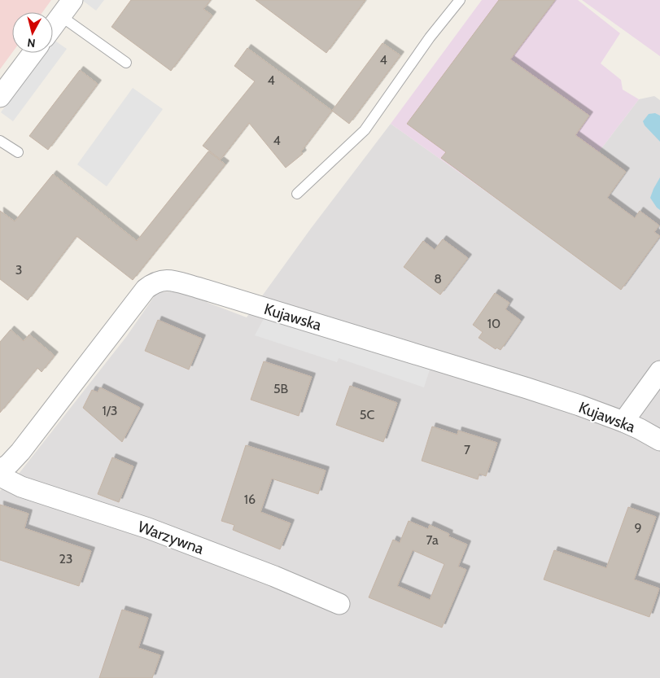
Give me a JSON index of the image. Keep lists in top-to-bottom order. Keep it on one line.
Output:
{"streets":{"street":["Kujawska","Warzywna"]},"house_numbers":["4","4","4","3","8","10","5B","1/3","5C","7","16","9","7a","23"],"north":"bottom"}
